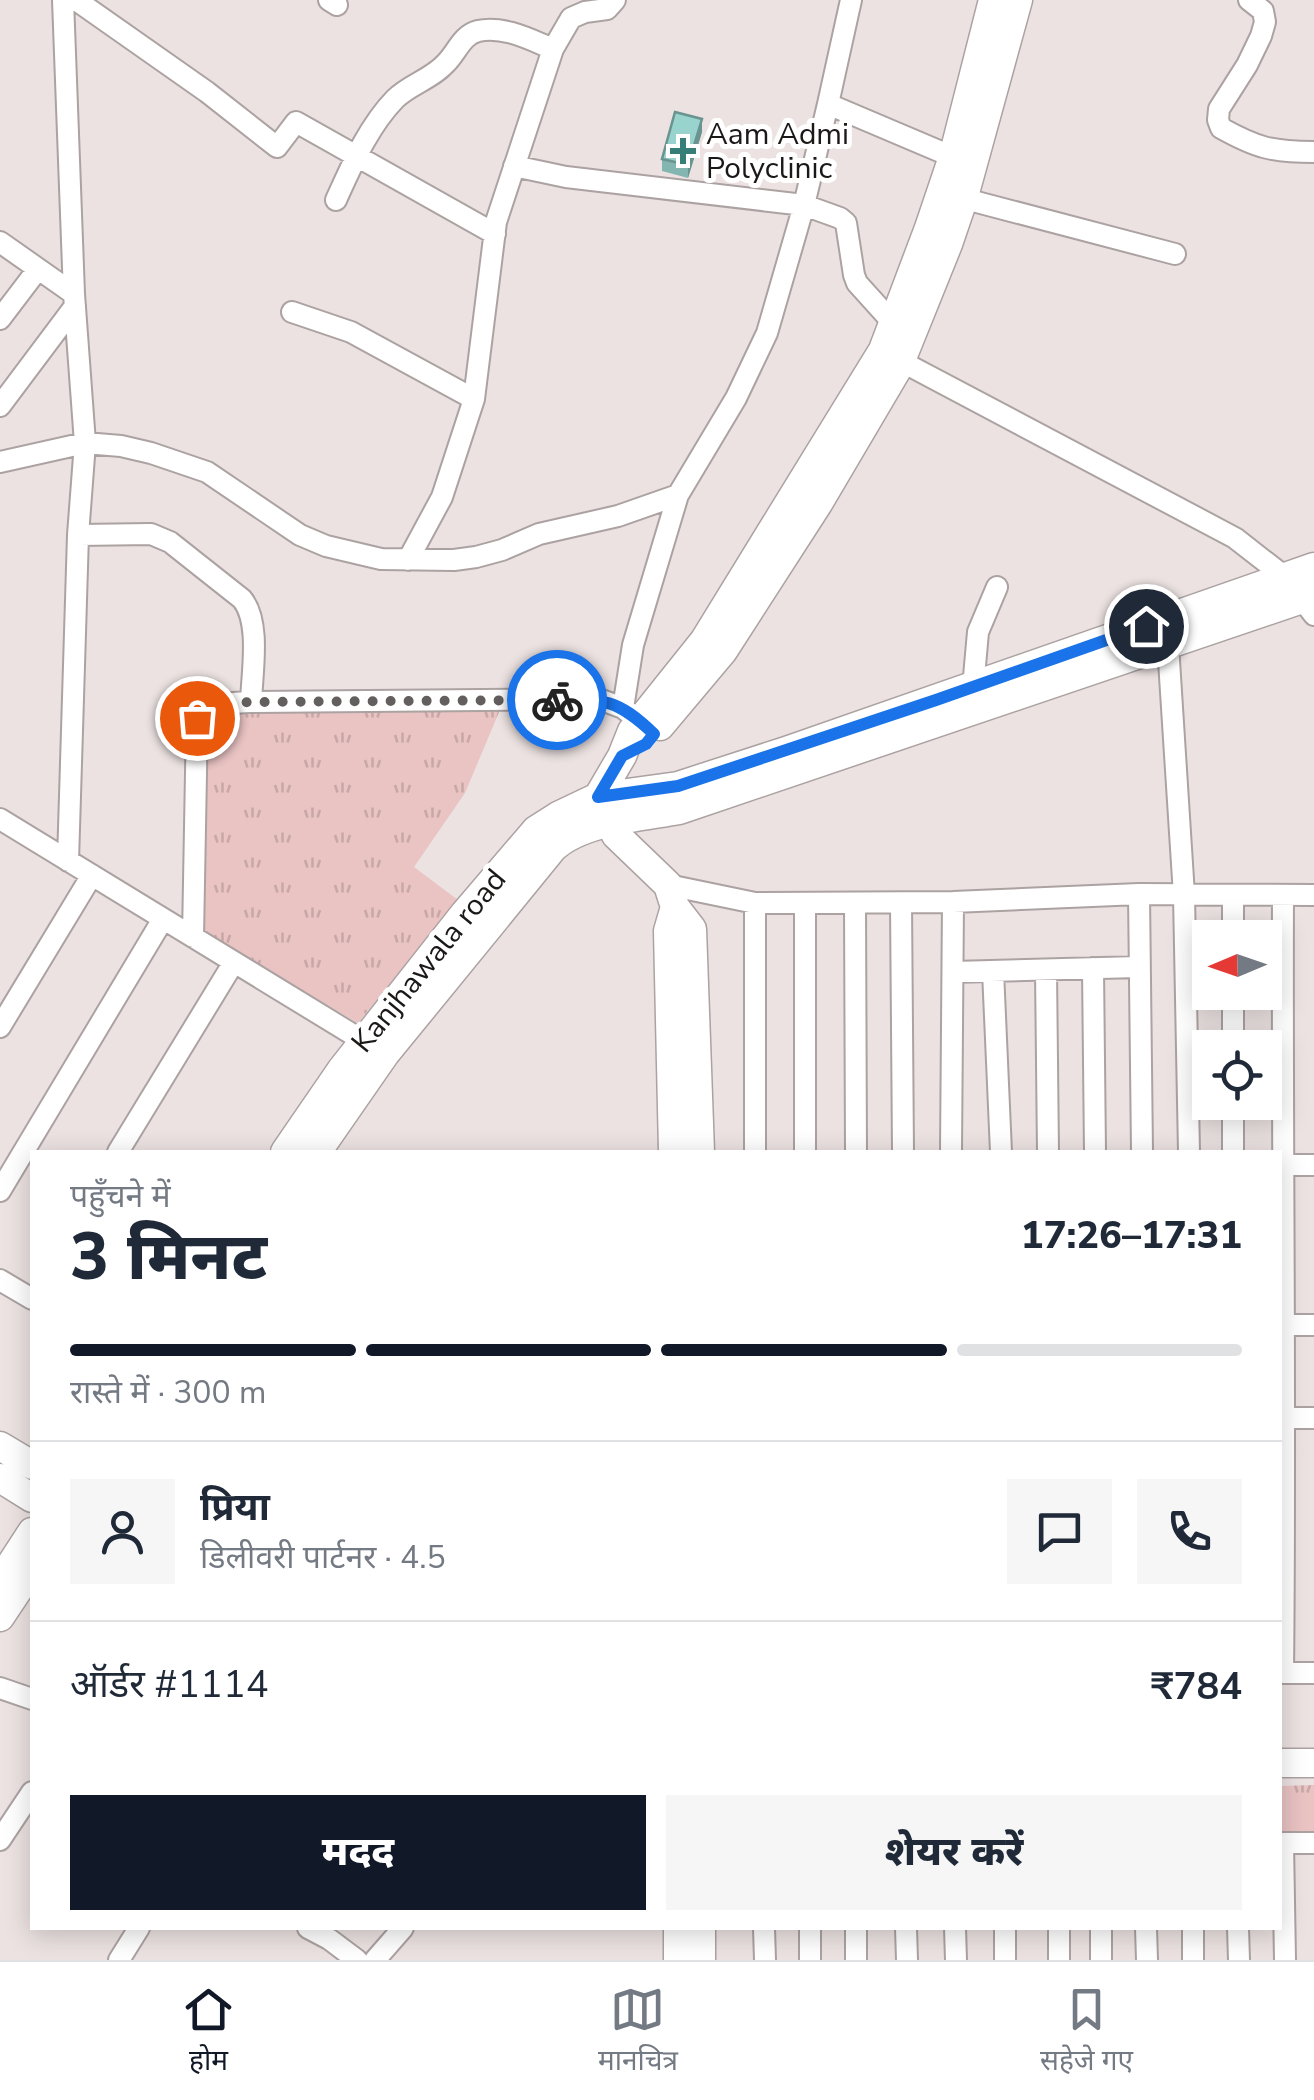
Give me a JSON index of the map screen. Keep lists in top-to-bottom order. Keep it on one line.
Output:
{"streets":{"main road":["Kanjhawala road"]},"places":{"health":["Aam Admi Polyclinic"]},"north":"left","page":{"heading":["3 मिनट","पहुँचने में","17:26–17:31"],"panel":["प्रिया","डिलीवरी पार्टनर · 4.5","ऑर्डर #1114","₹784"],"bar":"रास्ते में · 300 m","buttons":["मदद","शेयर करें"],"tabs":["होम","मानचित्र","सहेजे गए"]}}
